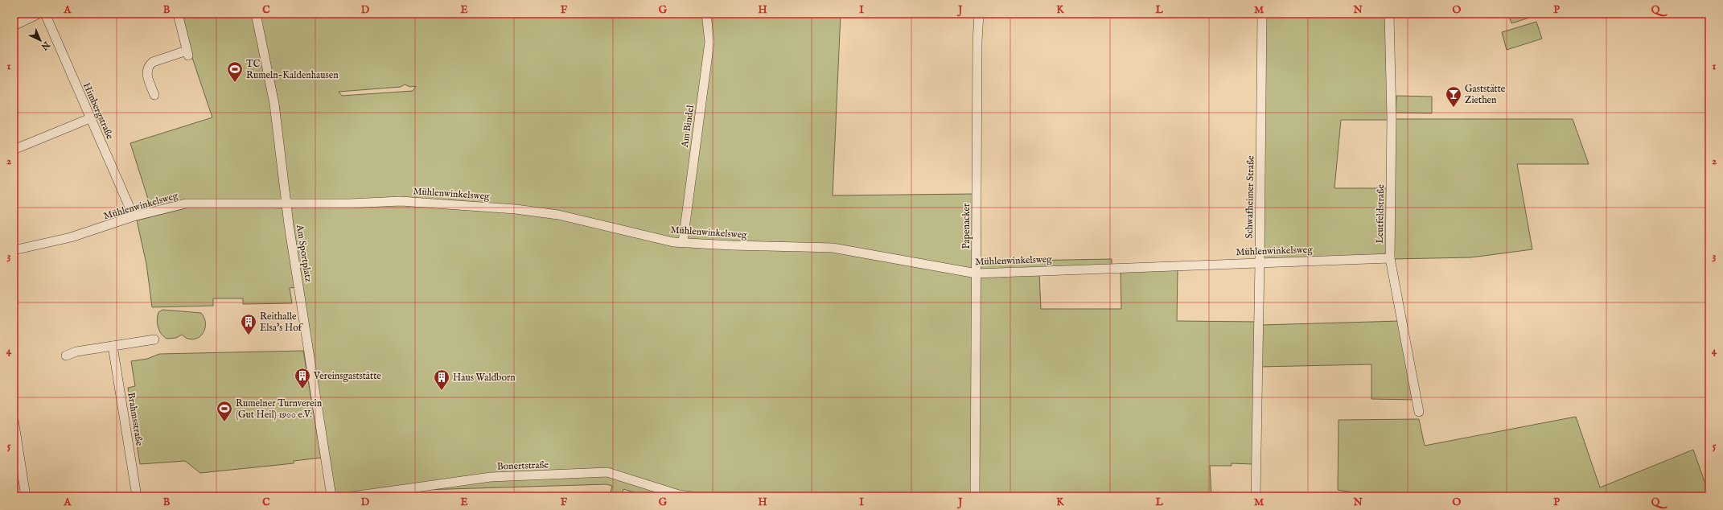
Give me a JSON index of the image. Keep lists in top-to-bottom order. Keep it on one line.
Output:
{"streets":{"street":["Himbergstraße","Am Bindel","Mühlenwinkelsweg","Schwafheimer Straße","Leutfeldstraße","Papenacker","Am Sportplatz","Brahmsstraße","Bonertstraße"]},"crossings":[["Himbergstraße","Mühlenwinkelsweg"],["Am Bindel","Mühlenwinkelsweg"],["Mühlenwinkelsweg","Schwafheimer Straße"],["Mühlenwinkelsweg","Leutfeldstraße"],["Mühlenwinkelsweg","Papenacker"],["Mühlenwinkelsweg","Am Sportplatz"]],"places":{"sports":["TC Rumeln-Kaldenhausen","Rumelner Turnverein (Gut Heil) 1900 e.V."],"bar":["Gaststätte Ziethen"],"building":["Reithalle Elsa's Hof","Vereinsgaststätte","Haus Waldborn"]},"north":"bottom right","grid":{"columns":["A","B","C","D","E","F","G","H","I","J","K","L","M","N","O","P","Q"],"rows":["1","2","3","4","5"]}}
